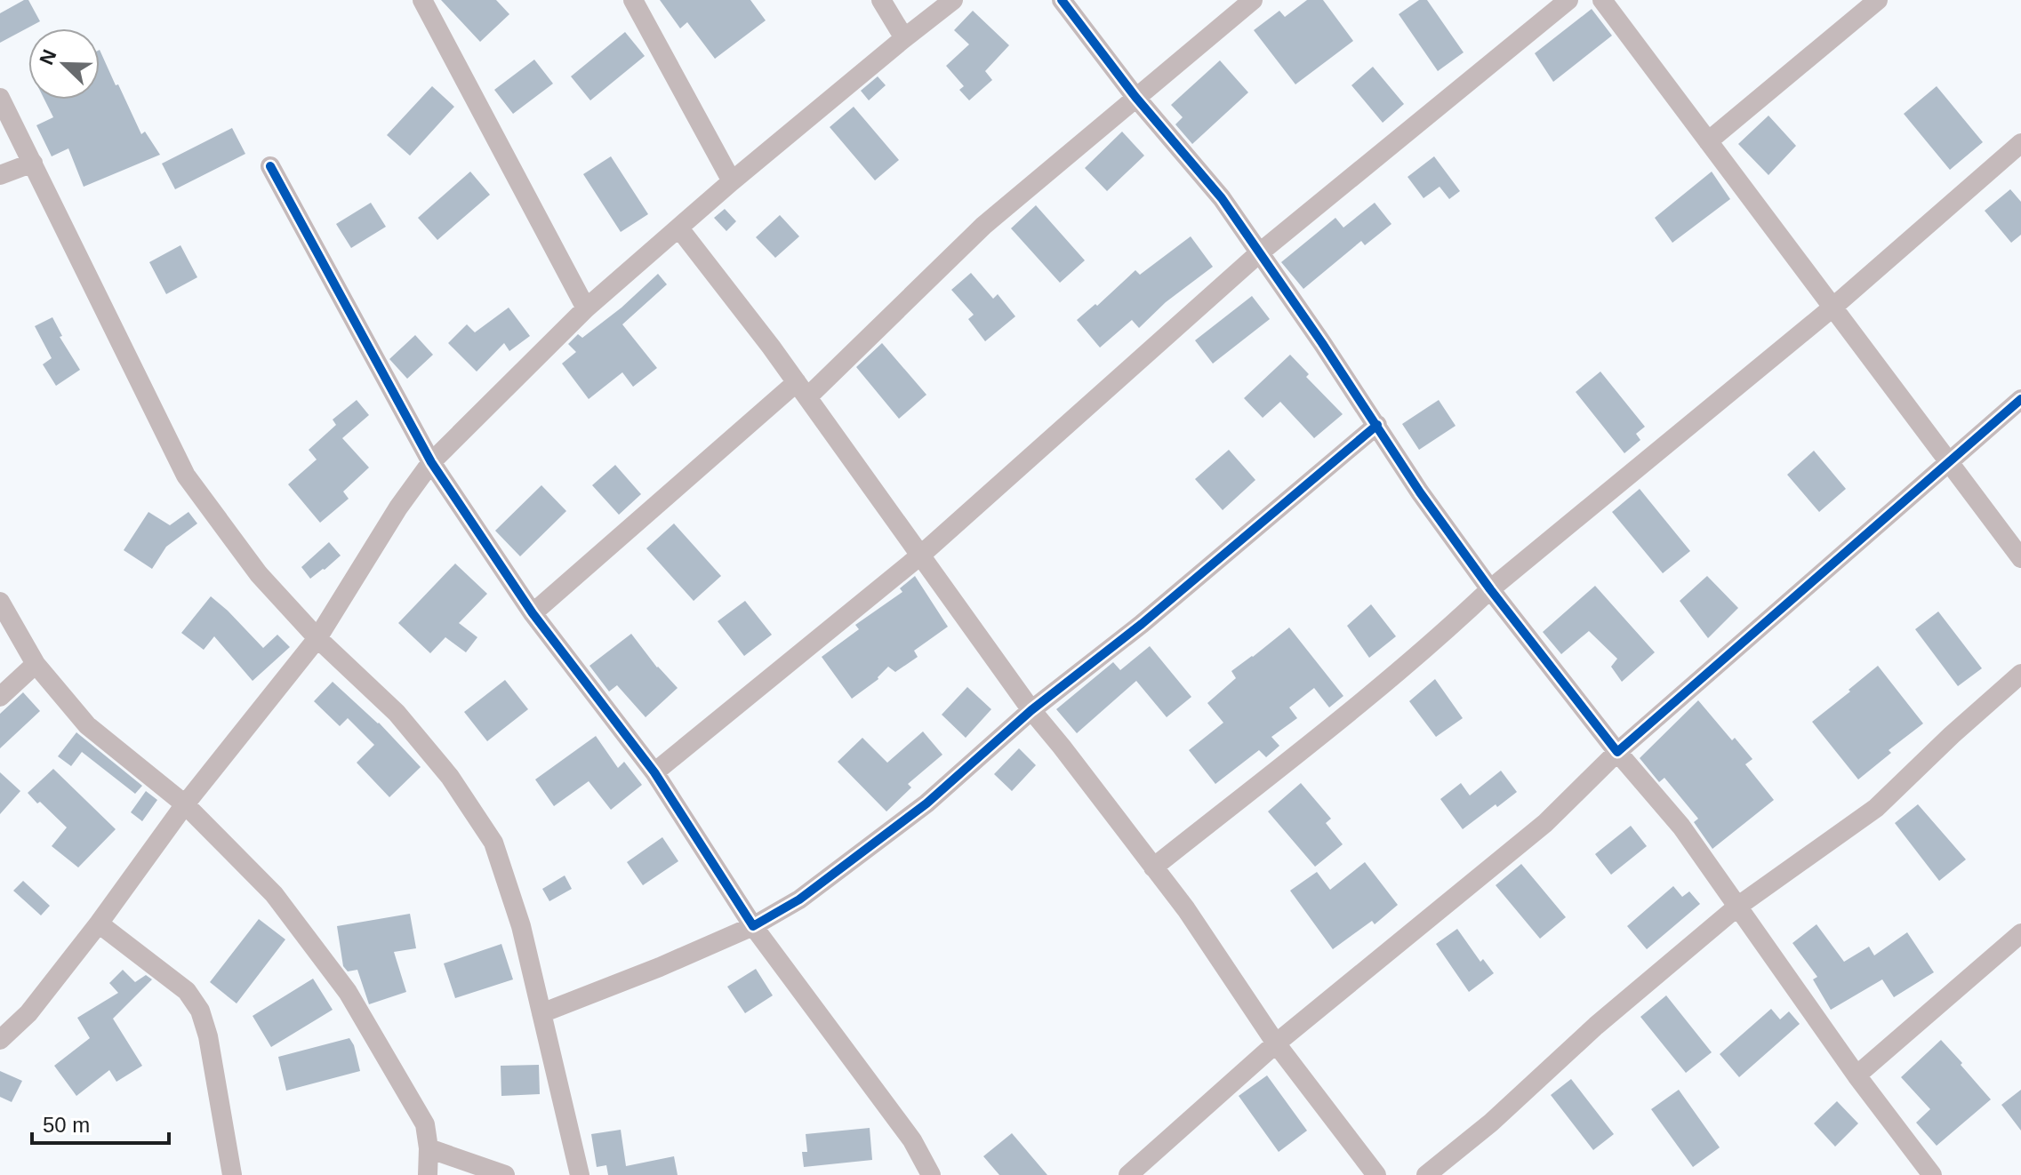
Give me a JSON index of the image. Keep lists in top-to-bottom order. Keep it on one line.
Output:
{"scale_bar":"50 m","north":"top left"}
